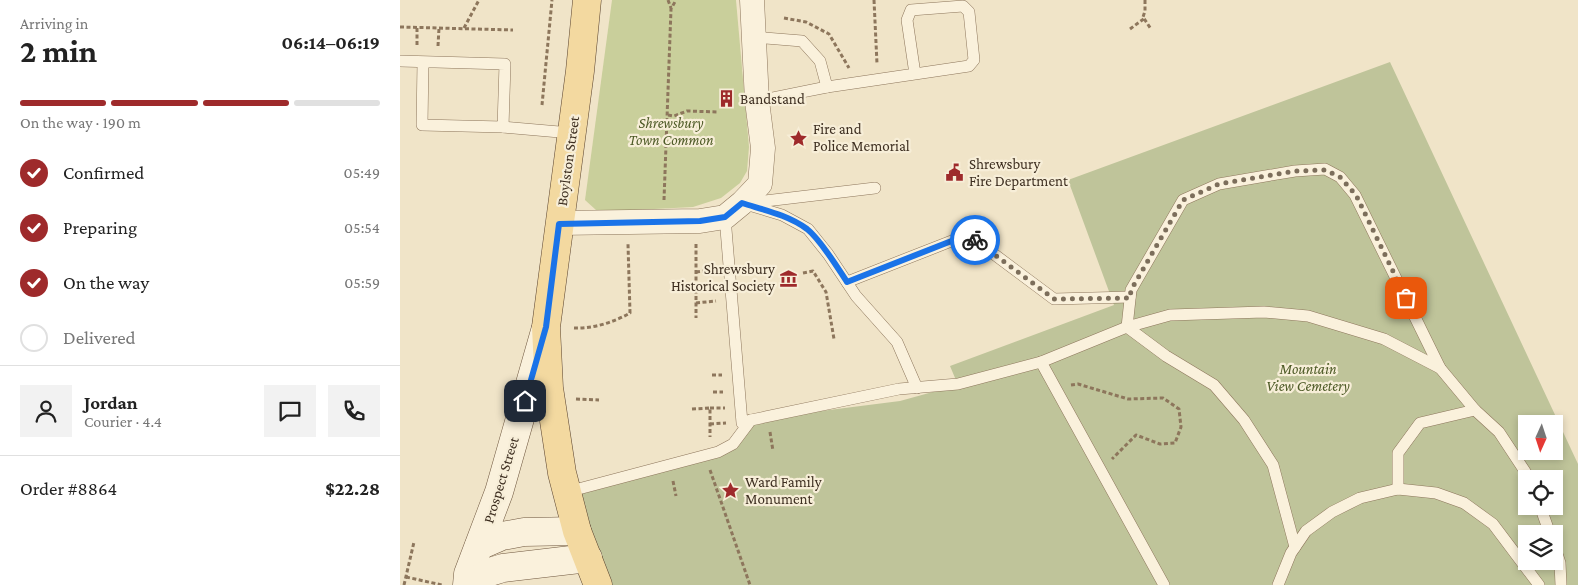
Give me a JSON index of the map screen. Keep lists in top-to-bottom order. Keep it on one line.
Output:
{"streets":{"main road":["Boylston Street"],"street":["Prospect Street"]},"crossings":[["Boylston Street","Prospect Street"]],"parks":["Shrewsbury Town Common","Mountain View Cemetery"],"places":{"building":["Bandstand"],"place":["Fire and Police Memorial","Ward Family Monument"],"public building":["Shrewsbury Fire Department"],"museum":["Shrewsbury Historical Society"]},"north":"bottom","page":{"heading":["2 min","Arriving in","06:14–06:19"],"panel":["Jordan","Courier · 4.4","Order #8864","$22.28"],"bar":"On the way · 190 m","list":[["Confirmed","05:49"],["Preparing","05:54"],["On the way","05:59"],"Delivered"]}}
